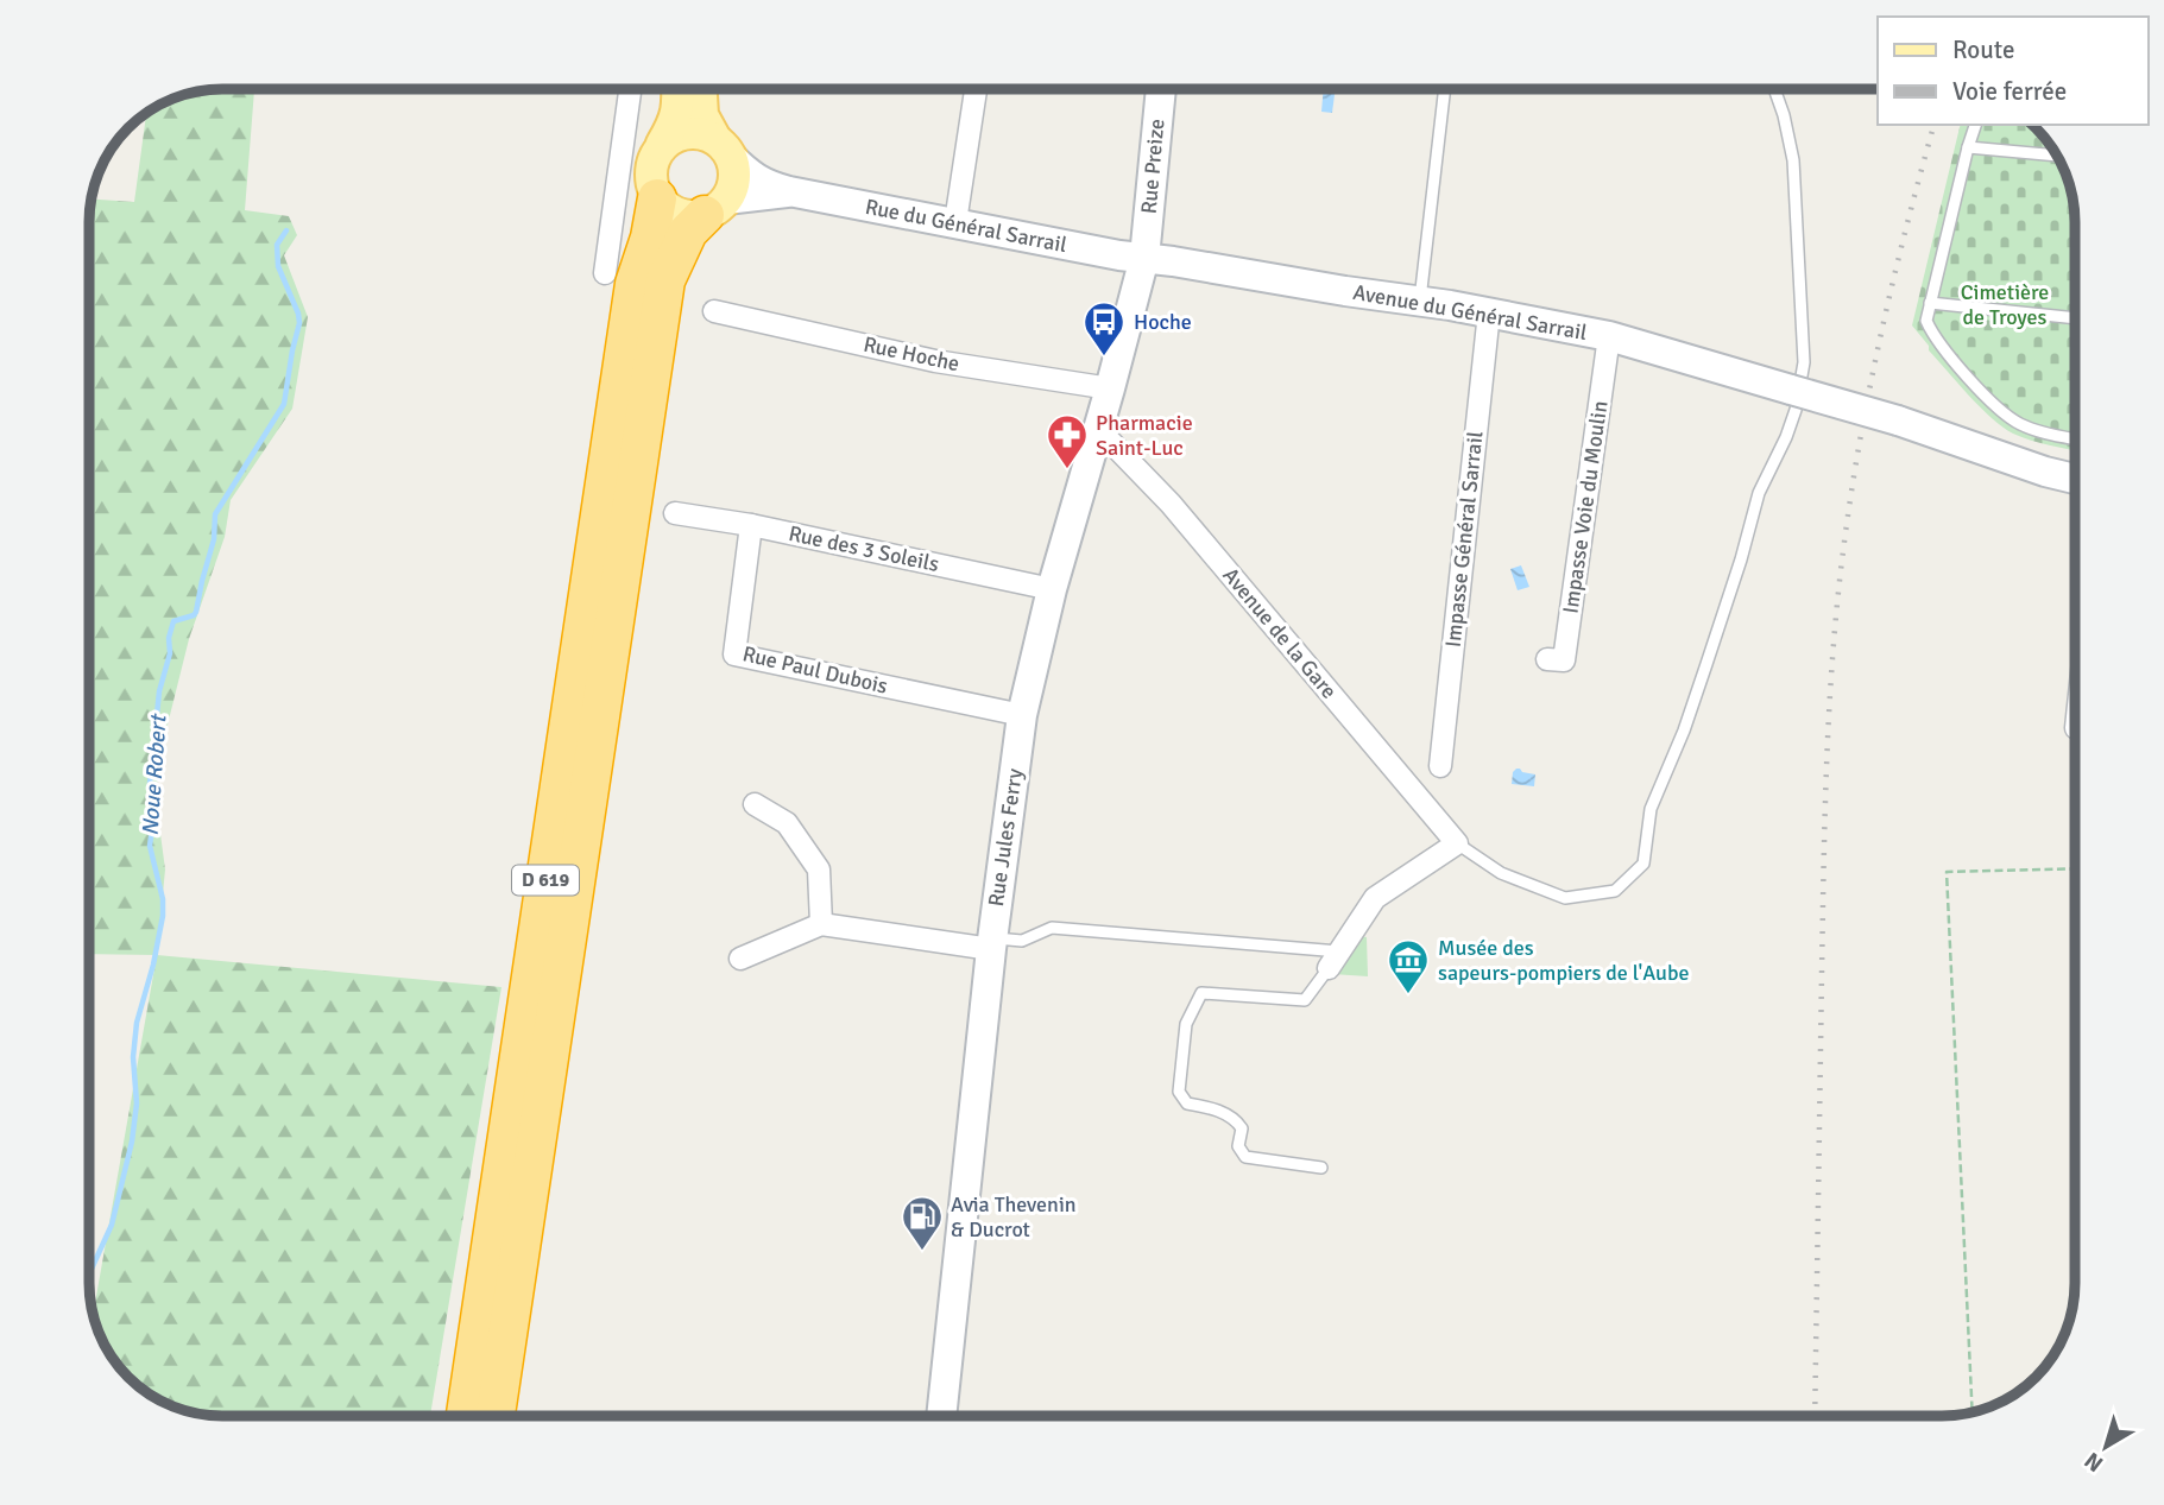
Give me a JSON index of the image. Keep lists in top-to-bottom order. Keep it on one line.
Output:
{"streets":{"highway":["D 619"],"street":["Rue Preize","Rue du Général Sarrail","Avenue du Général Sarrail","Rue Hoche","Impasse Voie du Moulin","Impasse Général Sarrail","Rue des 3 Soleils","Avenue de la Gare","Rue Paul Dubois","Rue Jules Ferry"]},"crossings":[["Rue Preize","Rue du Général Sarrail"],["Rue Preize","Avenue du Général Sarrail"],["Rue Preize","Rue Jules Ferry"],["Rue du Général Sarrail","Avenue du Général Sarrail"],["Rue du Général Sarrail","Rue Jules Ferry"],["Rue du Général Sarrail","D 619"],["Avenue du Général Sarrail","Impasse Voie du Moulin"],["Avenue du Général Sarrail","Impasse Général Sarrail"],["Avenue du Général Sarrail","Rue Jules Ferry"],["Rue Hoche","Rue Jules Ferry"],["Rue des 3 Soleils","Rue Paul Dubois"],["Rue des 3 Soleils","Rue Jules Ferry"],["Avenue de la Gare","Rue Jules Ferry"],["Rue Paul Dubois","Rue Jules Ferry"]],"water":["Noue Robert"],"parks":["Cimetière de Troyes"],"places":{"bus stop":["Hoche"],"pharmacy":["Pharmacie Saint-Luc"],"museum":["Musée des sapeurs-pompiers de l'Aube"],"fuel station":["Avia Thevenin & Ducrot"]},"legend":["Route","Voie ferrée"],"north":"bottom left"}
